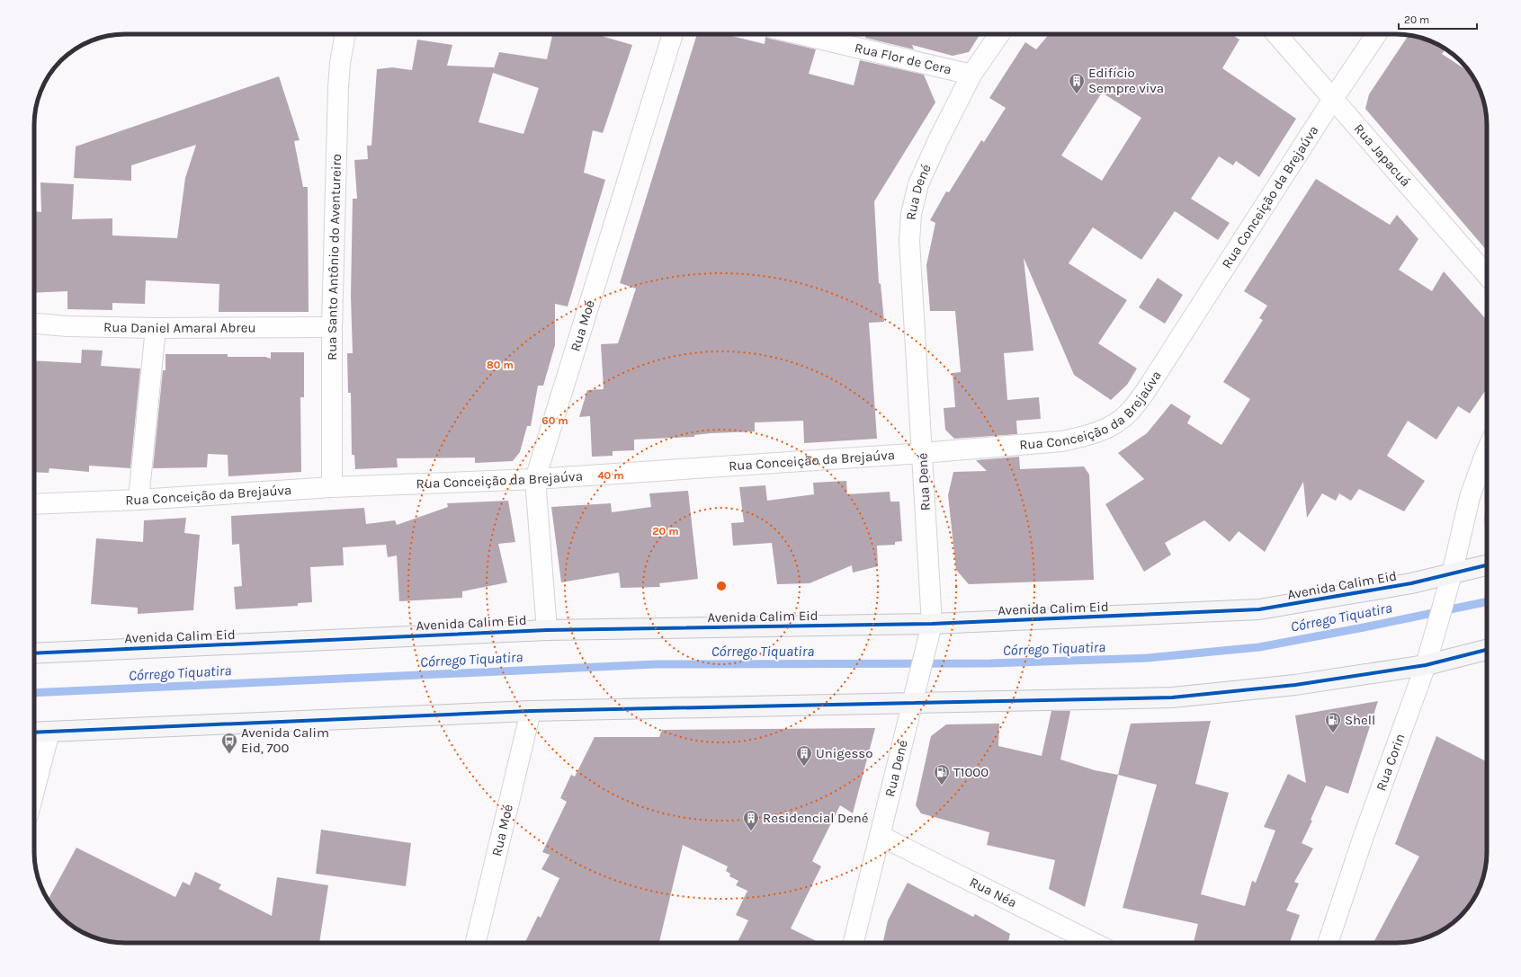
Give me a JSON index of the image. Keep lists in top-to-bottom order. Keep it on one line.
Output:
{"streets":{"main road":["Avenida Calim Eid"],"street":["Rua Flor de Cera","Rua Japacuá","Rua Dené","Rua Conceição da Brejaúva","Rua Santo Antônio do Aventureiro","Rua Moé","Rua Daniel Amaral Abreu","Rua Corin","Rua Néa"]},"crossings":[["Rua Flor de Cera","Rua Dené"],["Rua Japacuá","Rua Conceição da Brejaúva"],["Rua Dené","Rua Conceição da Brejaúva"],["Rua Dené","Avenida Calim Eid"],["Rua Dené","Rua Néa"],["Rua Conceição da Brejaúva","Rua Santo Antônio do Aventureiro"],["Rua Conceição da Brejaúva","Rua Moé"],["Rua Santo Antônio do Aventureiro","Rua Daniel Amaral Abreu"],["Rua Moé","Avenida Calim Eid"],["Avenida Calim Eid","Rua Corin"]],"water":["Córrego Tiquatira"],"places":{"building":["Edifício Sempre viva","Unigesso","Residencial Dené"],"fuel station":["Shell","T1000"],"bus stop":["Avenida Calim Eid, 700"]},"scale_bar":"20 m","rings":["80 m","60 m","40 m","20 m"]}
